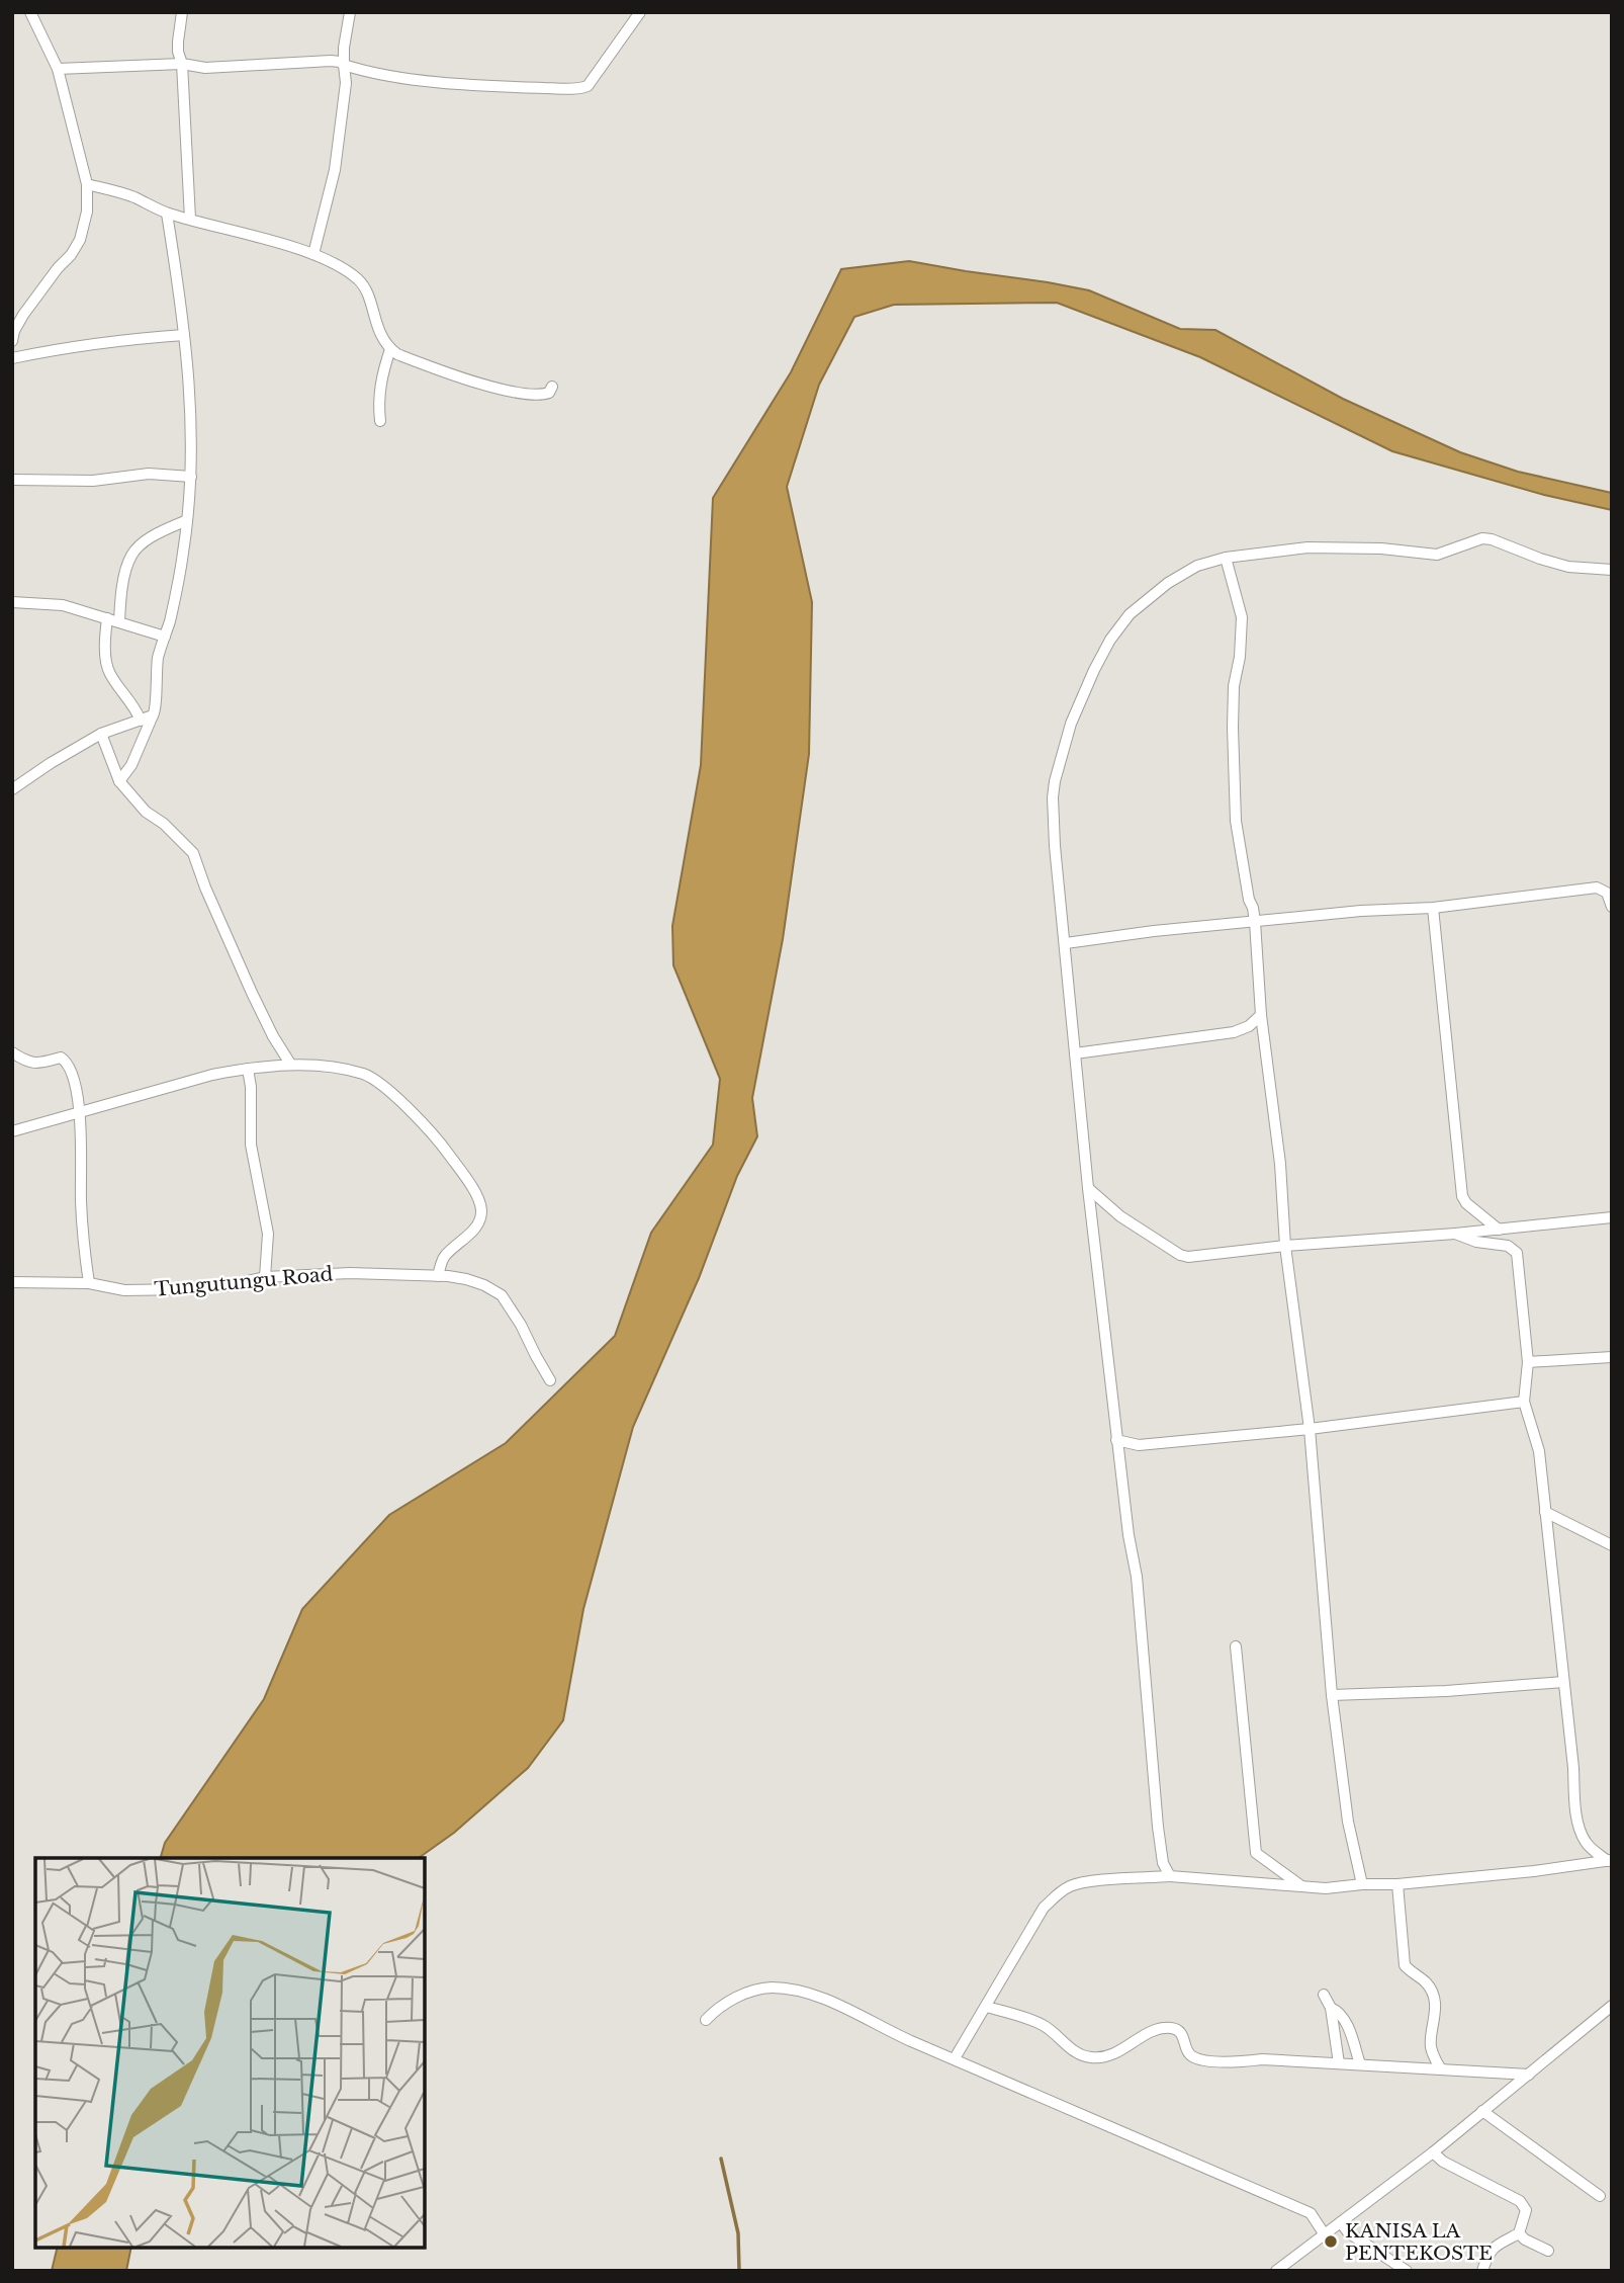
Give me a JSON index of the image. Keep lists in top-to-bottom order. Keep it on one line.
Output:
{"streets":{"street":["Tungutungu Road"]},"places":["KANISA LA PENTEKOSTE"]}
